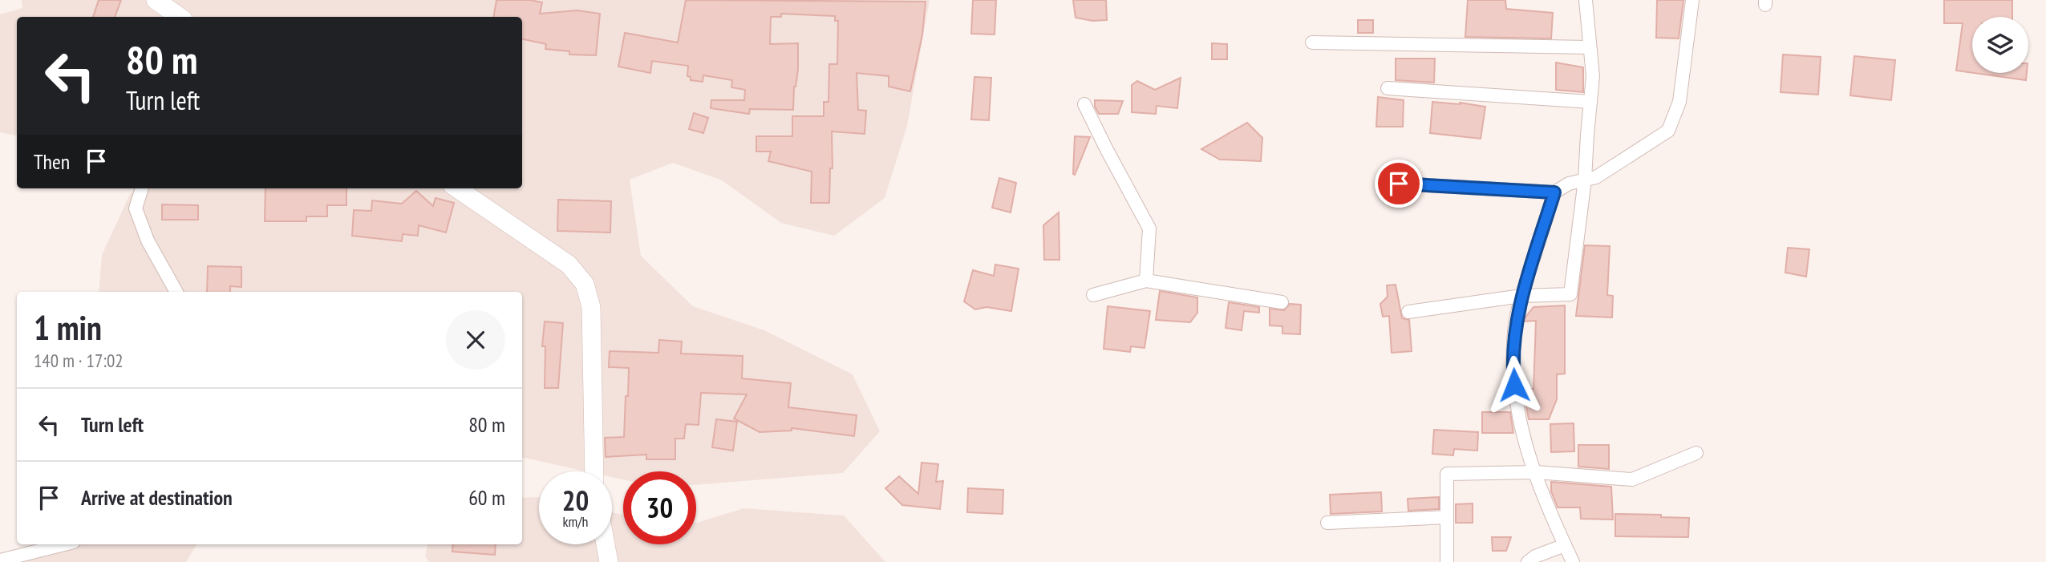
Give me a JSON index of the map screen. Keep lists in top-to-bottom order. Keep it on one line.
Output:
{"page":{"turn":["80 m","Turn left"],"then":"Then","heading":["1 min","140 m · 17:02"],"list":[{"name":"Turn left","value":"80 m"},{"name":"Arrive at destination","value":"60 m"}],"speed":"20 km/h","limit":"30"}}
